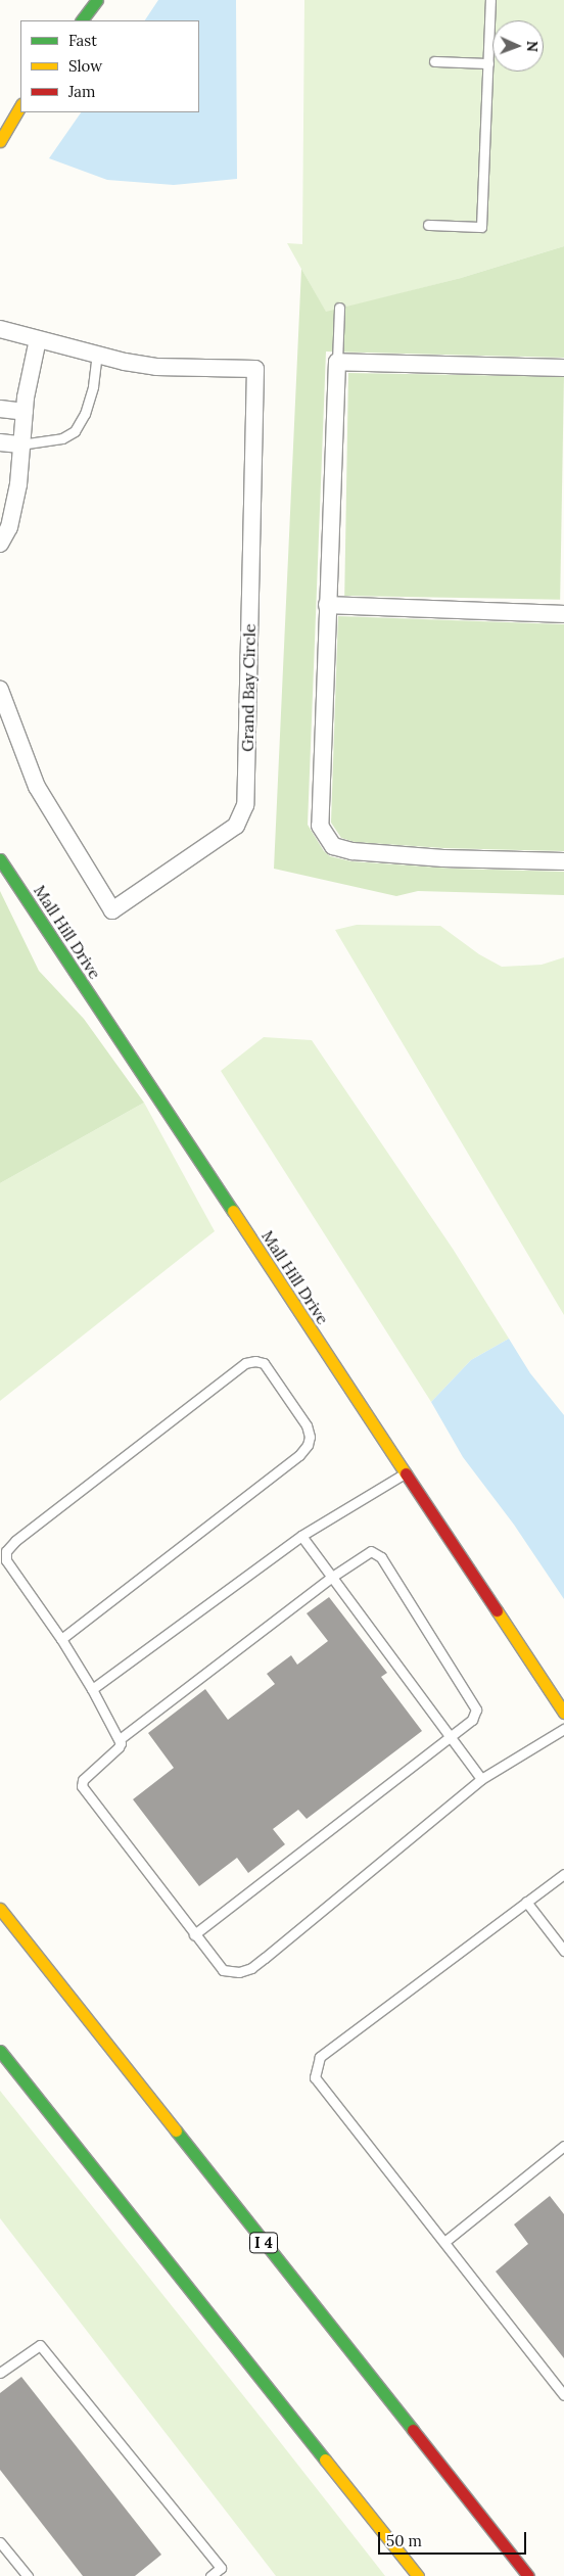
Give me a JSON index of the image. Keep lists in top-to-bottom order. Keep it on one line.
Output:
{"streets":{"main road":["Mall Hill Drive","I 4"],"street":["Grand Bay Circle"]},"legend":["Fast","Slow","Jam"],"scale_bar":"50 m","north":"right"}
